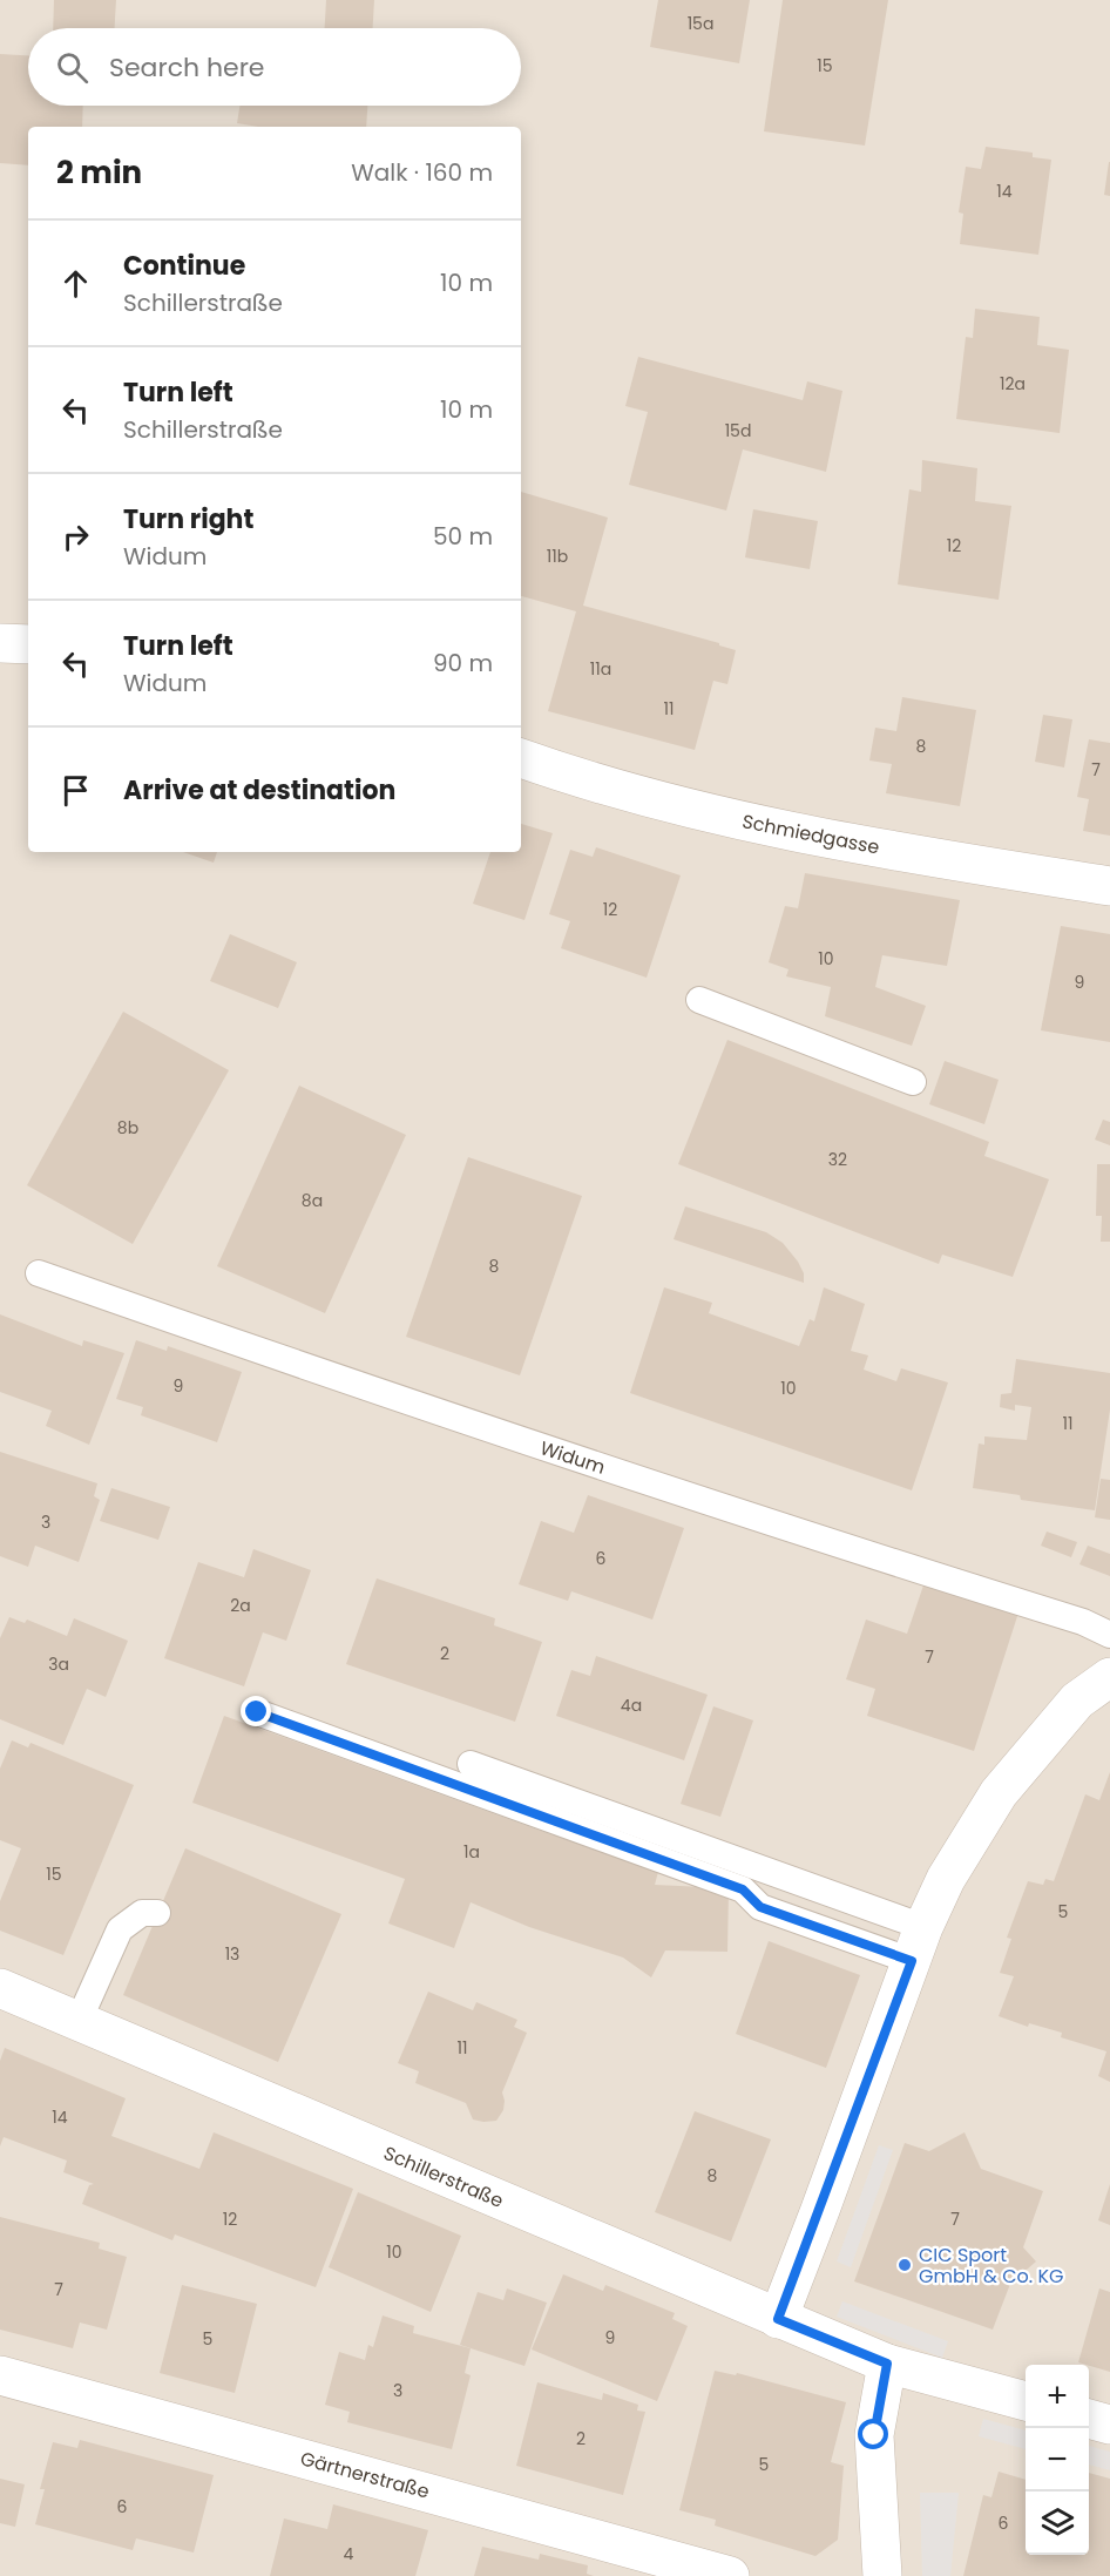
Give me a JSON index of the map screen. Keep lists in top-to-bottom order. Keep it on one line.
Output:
{"streets":{"street":["Schmiedgasse","Schillerstraße","Gärtnerstraße"],"lane":["Widum"]},"places":["CIC Sport GmbH & Co. KG"],"house_numbers":["15a","15","14","12a","15d","12","11b","11a","11","8","7","12","10","9","8b","32","8a","8","9","10","11","3","6","2a","2","7","3a","4a","1a","15","5","13","11","14","8","12","7","10","7","9","5","3","2","5","6","6","4"],"page":{"search":"Search here","heading":["2 min","Walk · 160 m"],"list":[["Continue","Schillerstraße","10 m"],["Turn left","Schillerstraße","10 m"],["Turn right","Widum","50 m"],["Turn left","Widum","90 m"],"Arrive at destination"],"map_buttons":["+","−"]}}
